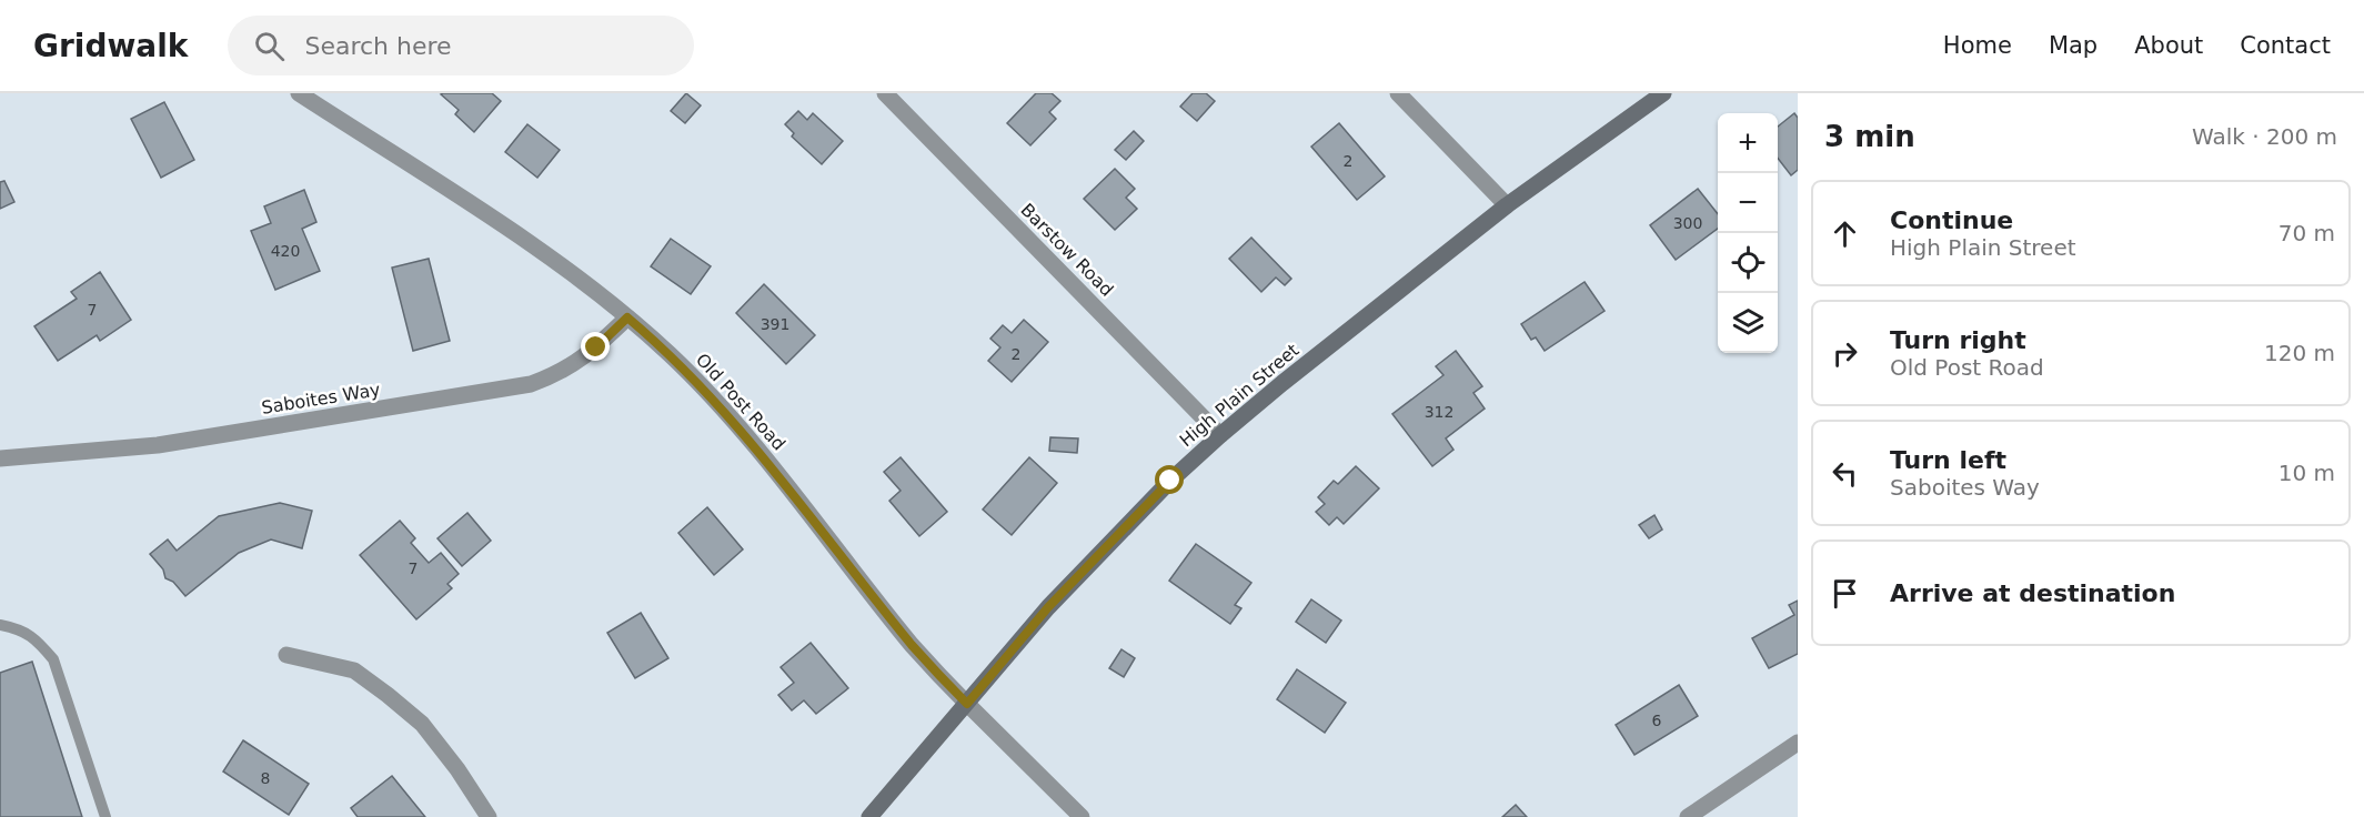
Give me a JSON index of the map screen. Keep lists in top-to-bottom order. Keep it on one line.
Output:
{"streets":{"main road":["High Plain Street"],"street":["Barstow Road","Saboites Way","Old Post Road"]},"crossings":[["Barstow Road","High Plain Street"],["High Plain Street","Old Post Road"],["Saboites Way","Old Post Road"]],"house_numbers":["2","300","420","7","391","2","312","7","6","8"],"page":{"header":"Gridwalk","search":"Search here","nav":["Home","Map","About","Contact"],"heading":["3 min","Walk · 200 m"],"map_buttons":["+","−"],"list":[["Continue","High Plain Street","70 m"],["Turn right","Old Post Road","120 m"],["Turn left","Saboites Way","10 m"],"Arrive at destination"]}}
